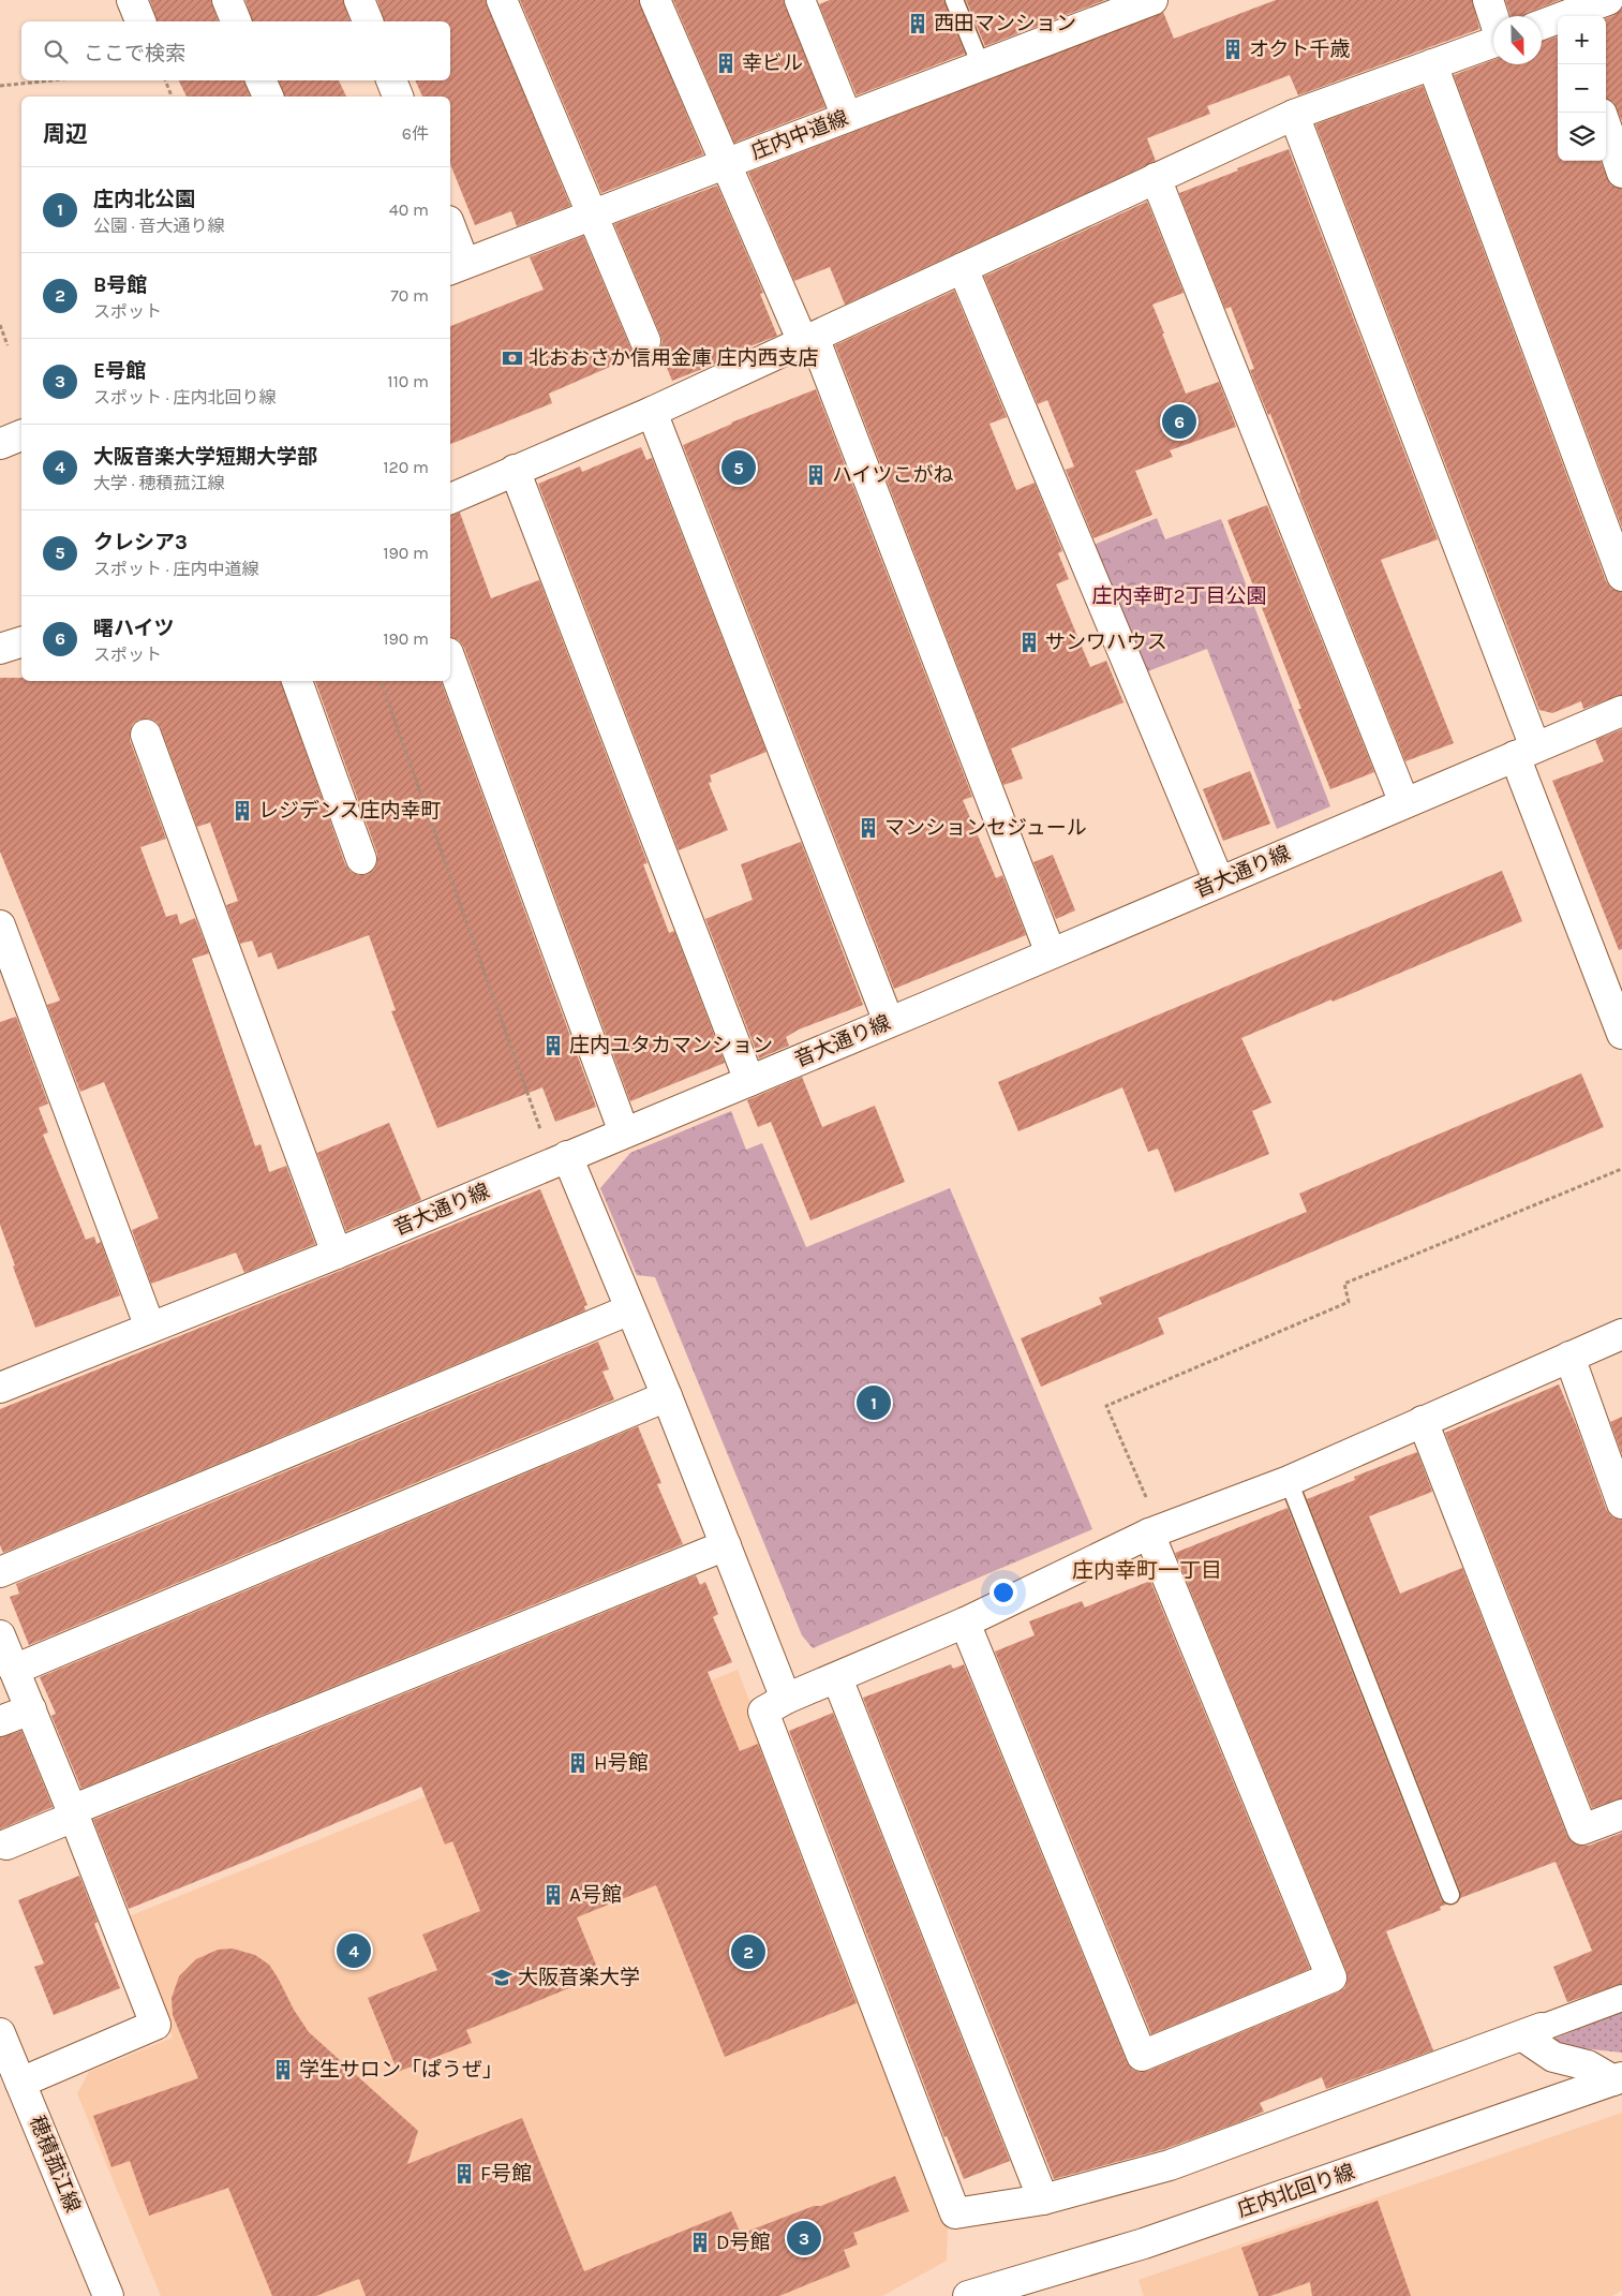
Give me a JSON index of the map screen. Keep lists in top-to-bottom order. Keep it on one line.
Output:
{"streets":{"street":["庄内中道線","音大通り線","穂積菰江線","庄内北回り線"]},"districts":["庄内幸町一丁目"],"parks":["庄内幸町2丁目公園"],"places":{"building":["西田マンション","オクト千歳","幸ビル","ハイツこがね","サンワハウス","レジデンス庄内幸町","マンションセジュール","庄内ユタカマンション","H号館","A号館","学生サロン「ぱうぜ」","F号館","D号館"],"bank":["北おおさか信用金庫 庄内西支店"],"school or university":["大阪音楽大学"]},"north":"bottom","page":{"map_buttons":["+","−"],"search":"ここで検索","heading":["周辺","6件"],"list":[{"mark":"1","name":"庄内北公園","note":"公園 · 音大通り線","value":"40 m"},{"mark":"2","name":"B号館","note":"スポット","value":"70 m"},{"mark":"3","name":"E号館","note":"スポット · 庄内北回り線","value":"110 m"},{"mark":"4","name":"大阪音楽大学短期大学部","note":"大学 · 穂積菰江線","value":"120 m"},{"mark":"5","name":"クレシア3","note":"スポット · 庄内中道線","value":"190 m"},{"mark":"6","name":"曙ハイツ","note":"スポット","value":"190 m"}],"pins":["6","5","1","4","2","3"]}}
